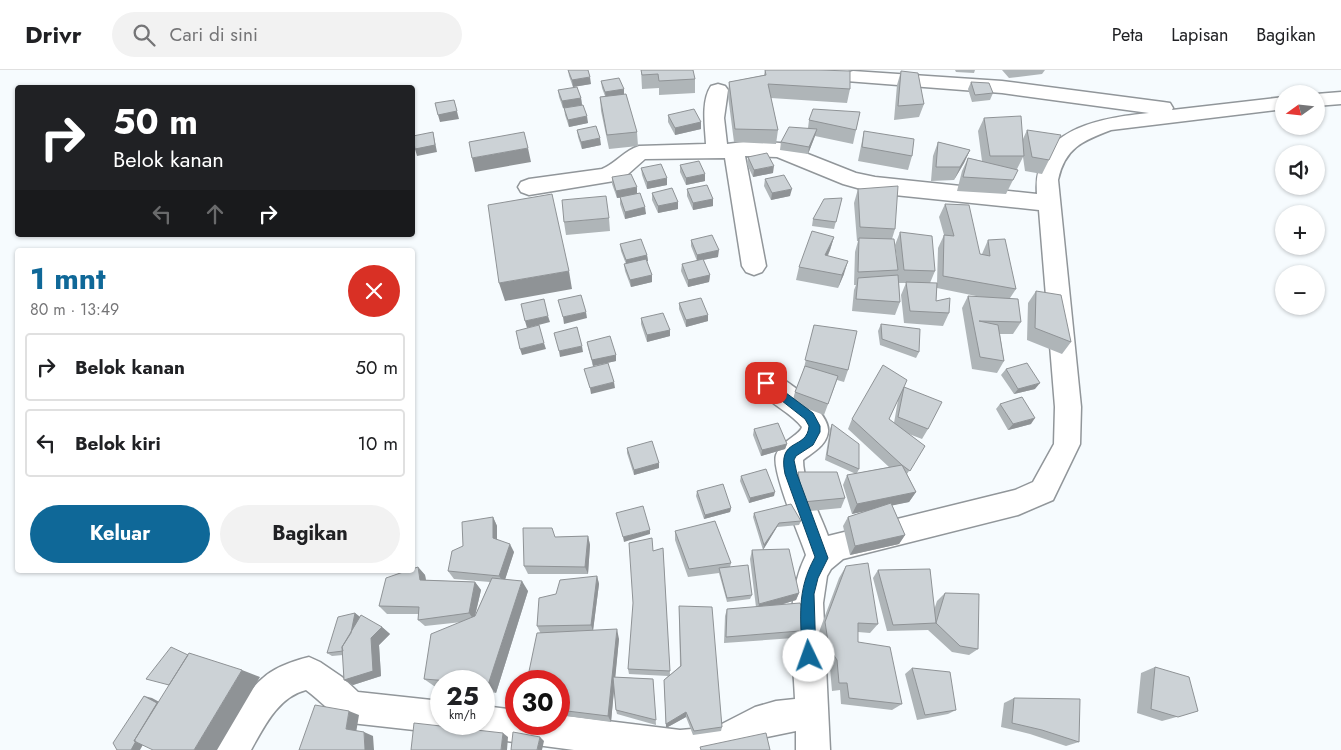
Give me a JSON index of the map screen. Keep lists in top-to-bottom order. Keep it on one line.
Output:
{"north":"left","page":{"header":"Drivr","search":"Cari di sini","nav":["Peta","Lapisan","Bagikan"],"map_buttons":["+","−"],"turn":["50 m","Belok kanan"],"heading":["1 mnt","80 m · 13:49"],"list":[{"name":"Belok kanan","value":"50 m"},{"name":"Belok kiri","value":"10 m"}],"buttons":["Keluar","Bagikan"],"speed":"25 km/h","limit":"30"}}
